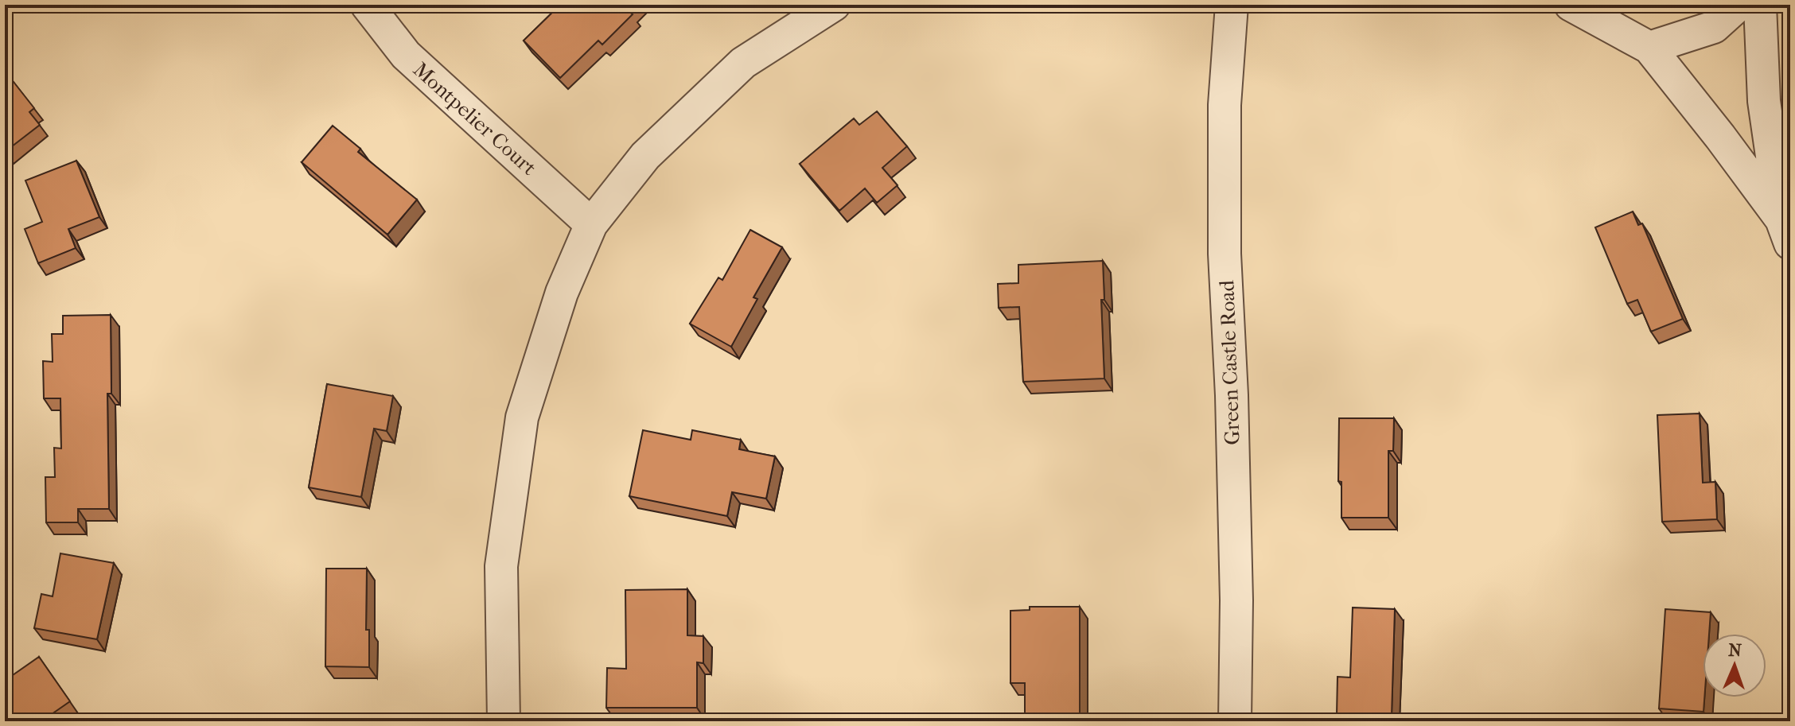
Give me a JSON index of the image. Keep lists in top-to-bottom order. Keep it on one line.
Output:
{"streets":{"street":["Montpelier Court","Green Castle Road"]},"north":"top"}
